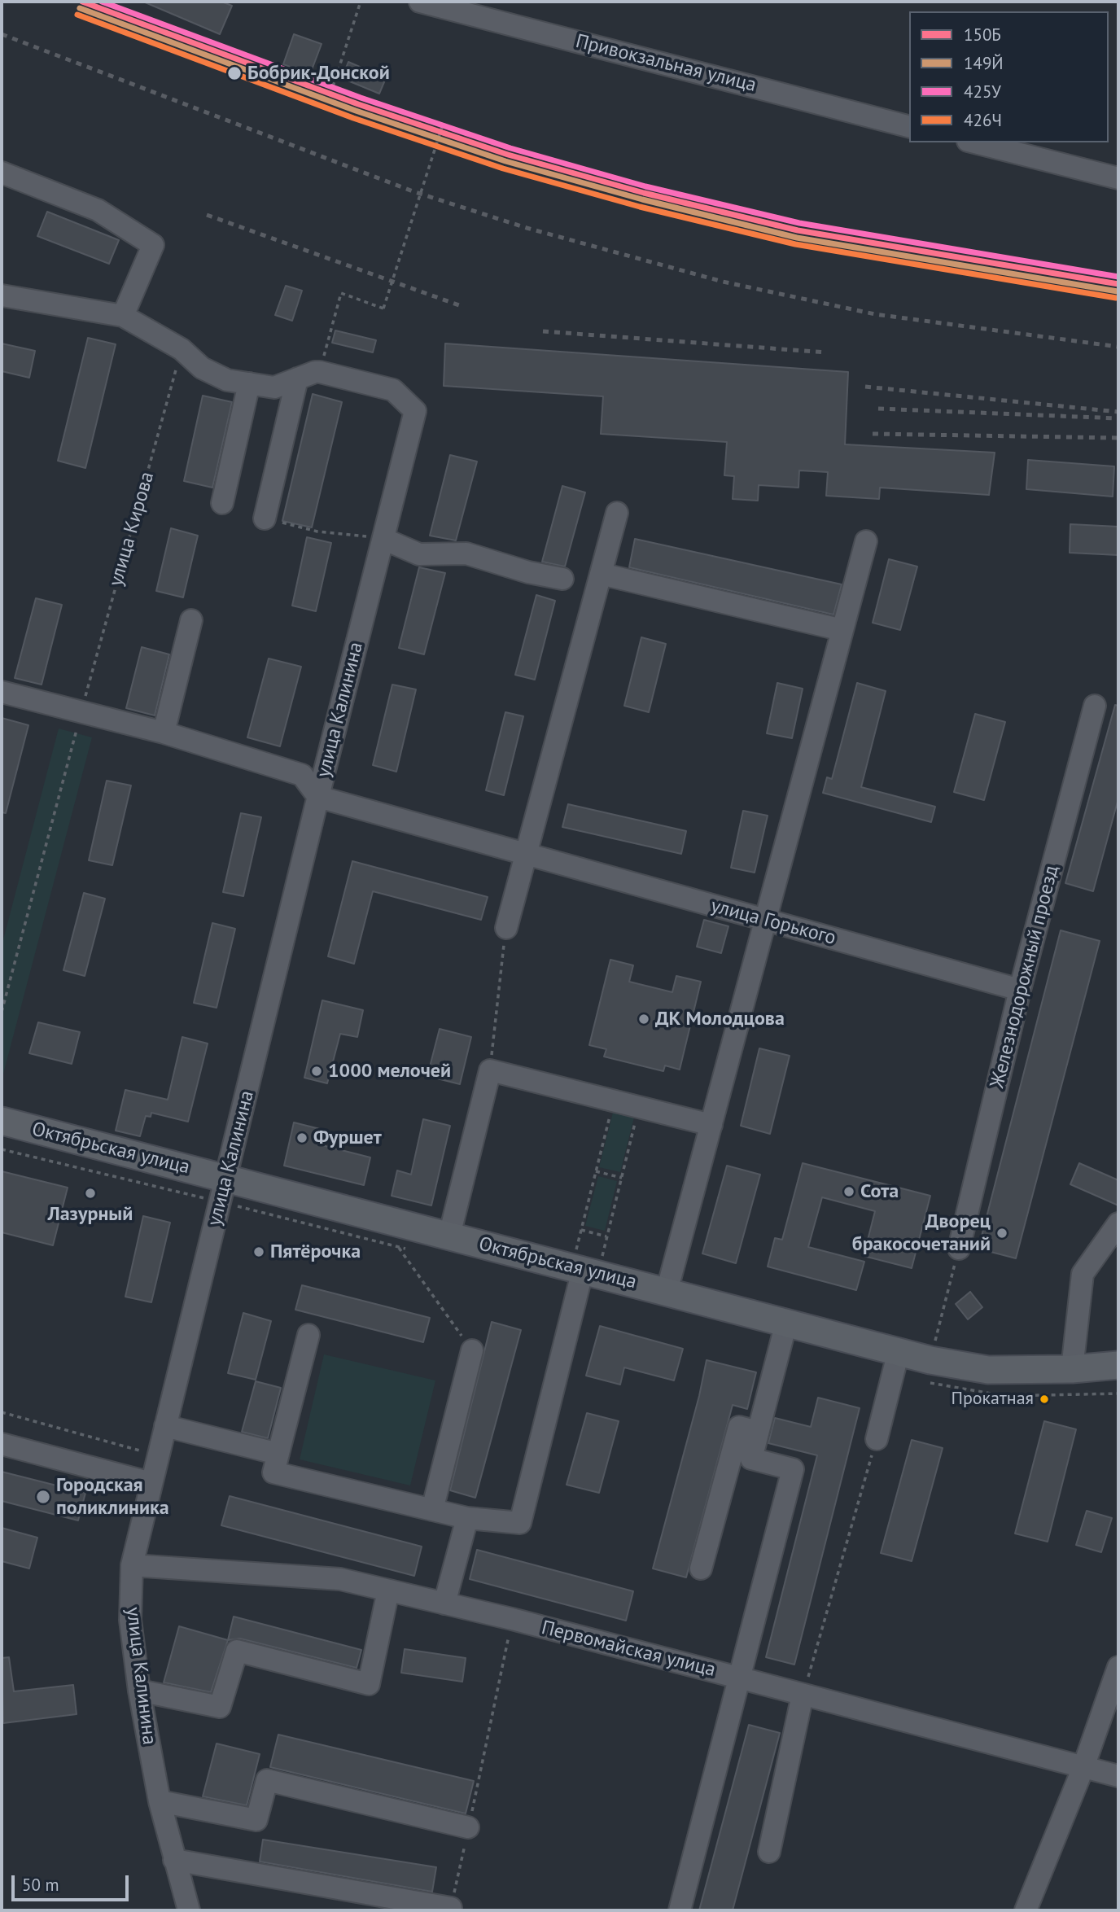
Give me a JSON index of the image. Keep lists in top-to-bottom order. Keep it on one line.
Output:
{"streets":{"main road":["Октябрьская улица"],"street":["Привокзальная улица","улица Калинина","улица Горького","Железнодорожный проезд","Первомайская улица"],"path":["улица Кирова"]},"crossings":[["улица Калинина","улица Горького"],["улица Калинина","Октябрьская улица"],["улица Калинина","Первомайская улица"],["улица Горького","Железнодорожный проезд"]],"places":["Бобрик-Донской","ДК Молодцова","1000 мелочей","Фуршет","Сота","Лазурный","Дворец бракосочетаний","Пятёрочка","Прокатная","Городская поликлиника"],"lines":["transit line 150Б","transit line 425У","transit line 149Й","transit line 426Ч"],"legend":["150Б","149Й","425У","426Ч"],"scale_bar":"50 m"}
